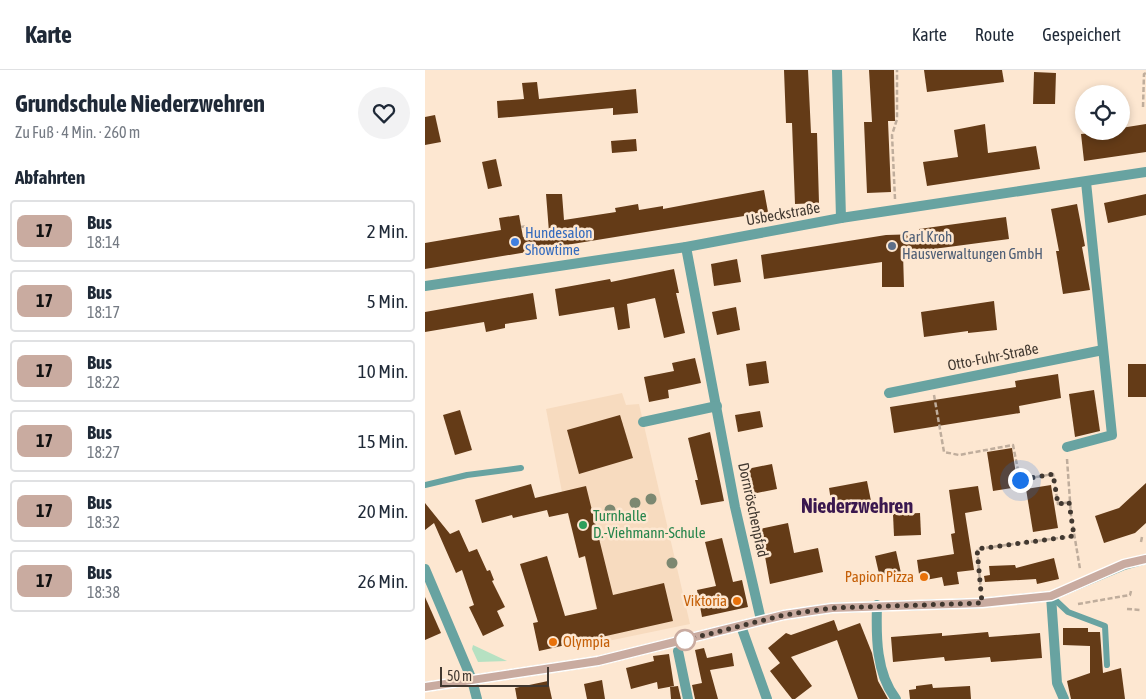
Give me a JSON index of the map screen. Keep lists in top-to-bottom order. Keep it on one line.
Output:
{"streets":{"street":["Usbeckstraße","Otto-Fuhr-Straße","Dornröschenpfad"]},"crossings":[["Usbeckstraße","Dornröschenpfad"]],"districts":["Niederzwehren"],"places":["Hundesalon Showtime","Carl Kroh Hausverwaltungen GmbH","Turnhalle D.-Viehmann-Schule","Papion Pizza","Viktoria","Olympia"],"lines":["bus line 17"],"scale_bar":"50 m","page":{"header":"Karte","nav":["Karte","Route","Gespeichert"],"heading":[["Grundschule Niederzwehren","Zu Fuß · 4 Min. · 260 m"],"Abfahrten"],"list":[{"mark":"17","name":"Bus","note":"18:14","value":"2 Min."},{"mark":"17","name":"Bus","note":"18:17","value":"5 Min."},{"mark":"17","name":"Bus","note":"18:22","value":"10 Min."},{"mark":"17","name":"Bus","note":"18:27","value":"15 Min."},{"mark":"17","name":"Bus","note":"18:32","value":"20 Min."},{"mark":"17","name":"Bus","note":"18:38","value":"26 Min."}],"scale":"50 m"}}
